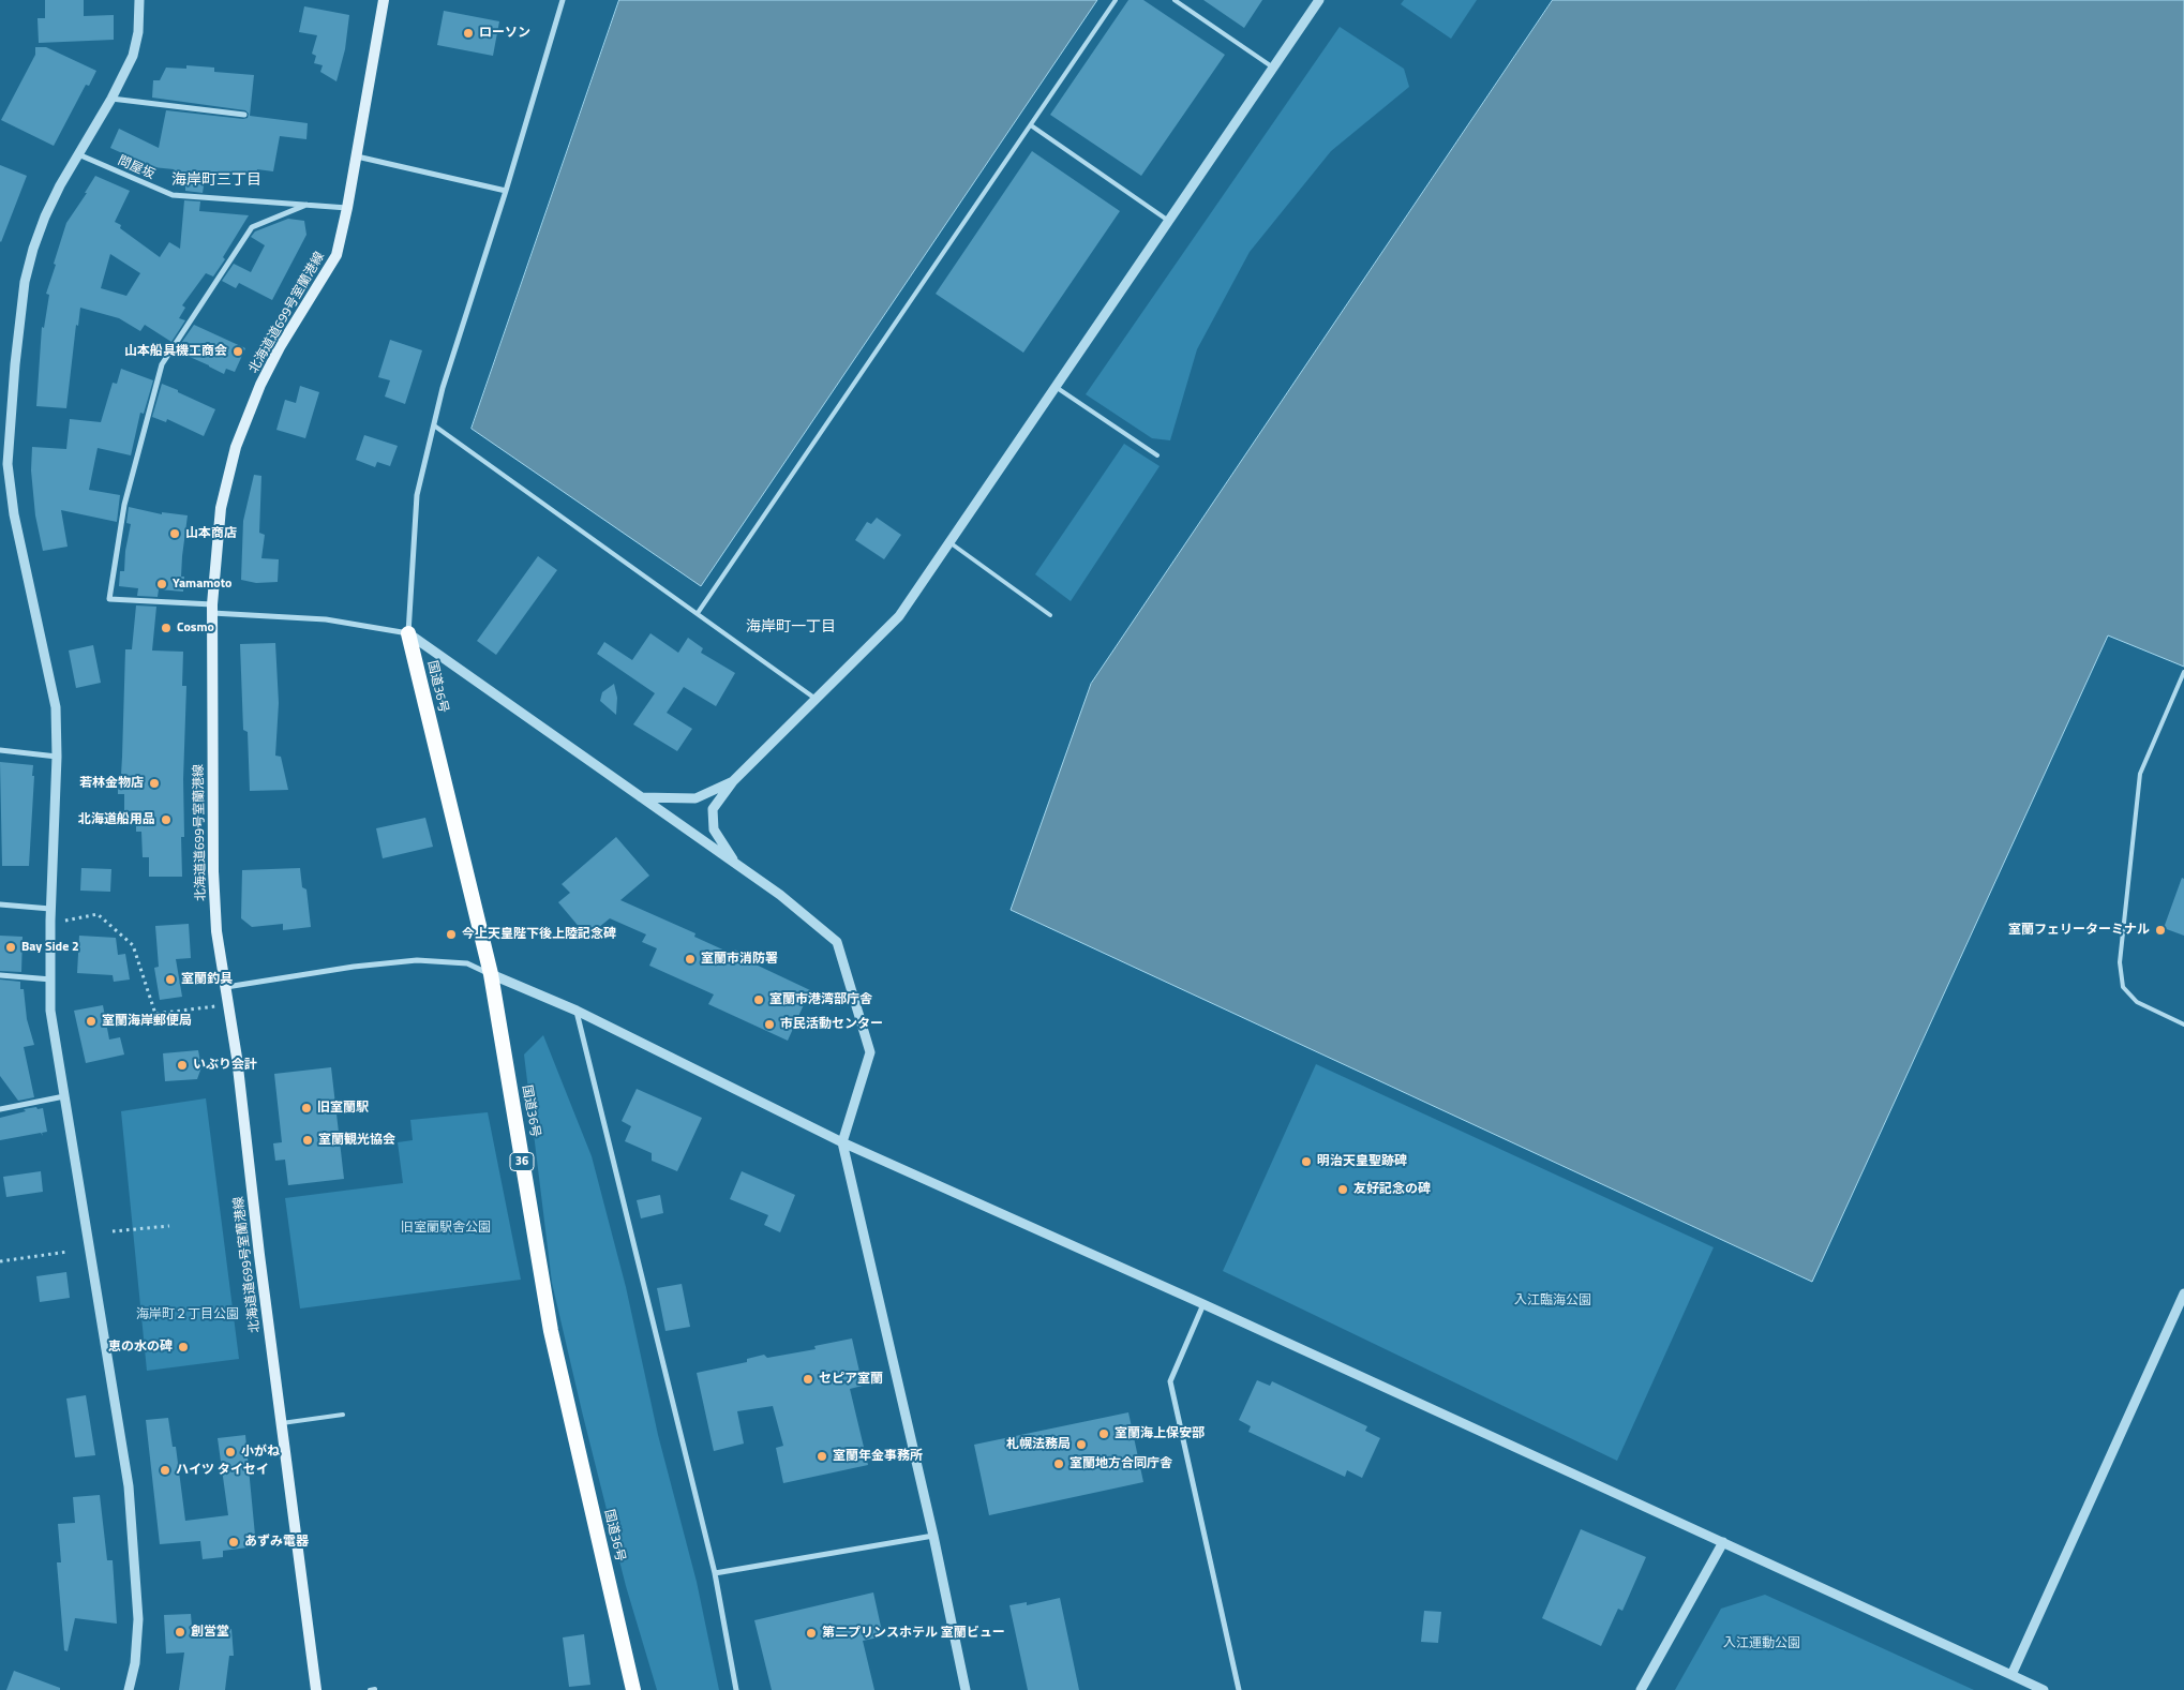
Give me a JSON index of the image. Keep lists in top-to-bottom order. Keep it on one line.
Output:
{"streets":{"highway":["国道36号","36"],"main road":["北海道道699号室蘭港線"],"street":["問屋坂"]},"crossings":[["問屋坂","北海道道699号室蘭港線"]],"districts":["海岸町三丁目","海岸町一丁目"],"parks":["旧室蘭駅舎公園","入江臨海公園","海岸町２丁目公園","入江運動公園"],"places":["ローソン","山本船具機工商会","山本商店","Yamamoto","Cosmo","若林金物店","北海道船用品","室蘭フェリーターミナル","今上天皇陛下後上陸記念碑","Bay Side 2","室蘭市消防署","室蘭釣具","室蘭市港湾部庁舎","室蘭海岸郵便局","市民活動センター","いぶり会計","旧室蘭駅","室蘭観光協会","明治天皇聖跡碑","友好記念の碑","恵の水の碑","セピア室蘭","室蘭海上保安部","札幌法務局","小がね","室蘭年金事務所","室蘭地方合同庁舎","ハイツ タイセイ","あずみ電器","創営堂","第二プリンスホテル 室蘭ビュー"]}
